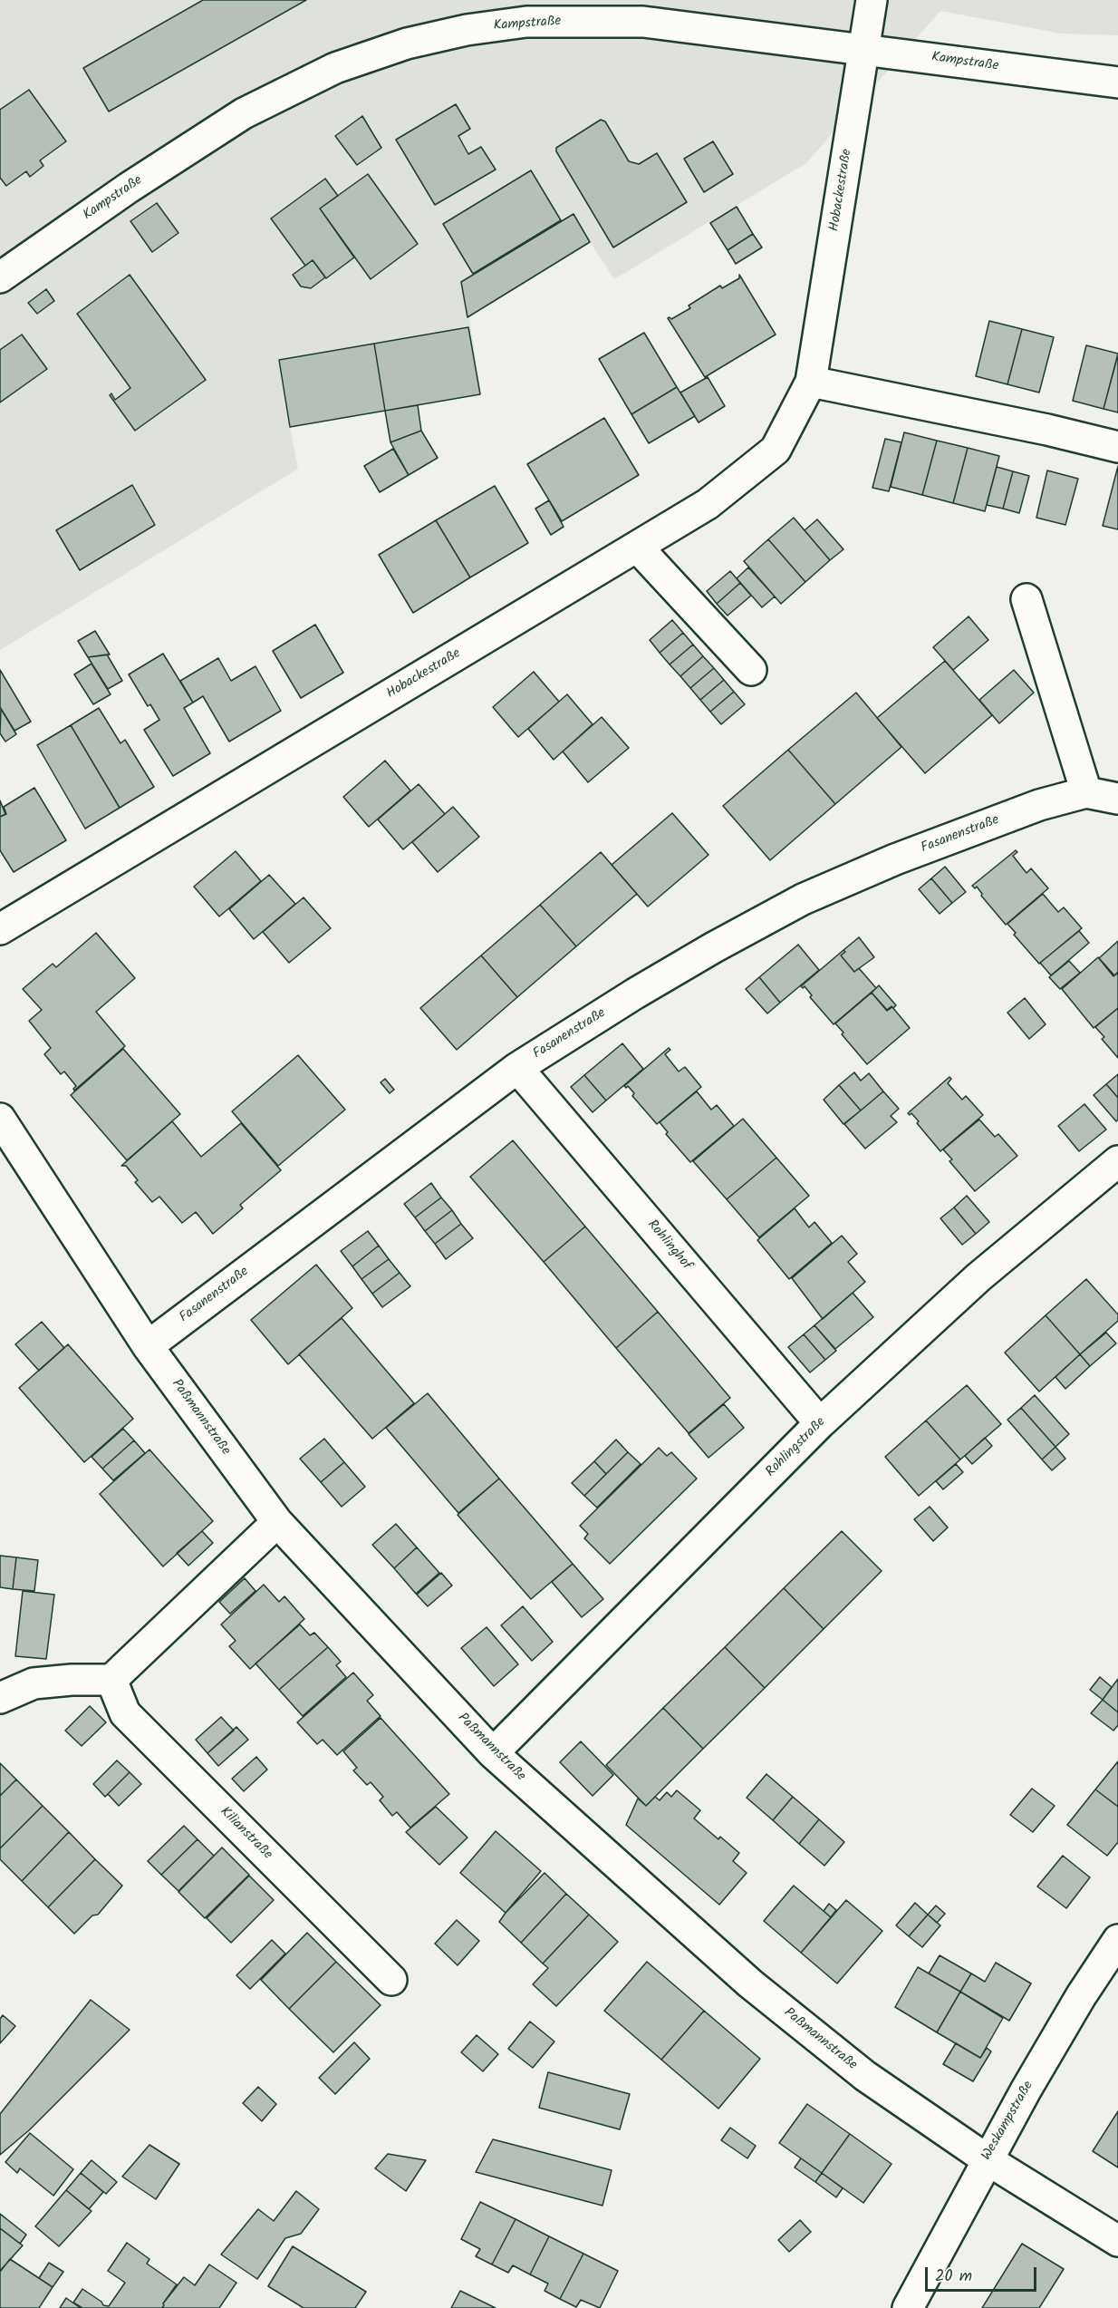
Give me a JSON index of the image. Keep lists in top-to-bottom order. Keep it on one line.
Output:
{"streets":{"street":["Kampstraße","Hobackestraße","Fasanenstraße","Rohlinghof","Paßmannstraße","Rohlingstraße","Kilianstraße","Weskampstraße"]},"crossings":[["Kampstraße","Hobackestraße"],["Fasanenstraße","Rohlinghof"],["Fasanenstraße","Paßmannstraße"],["Rohlinghof","Rohlingstraße"],["Paßmannstraße","Rohlingstraße"],["Paßmannstraße","Weskampstraße"]],"scale_bar":"20 m"}
